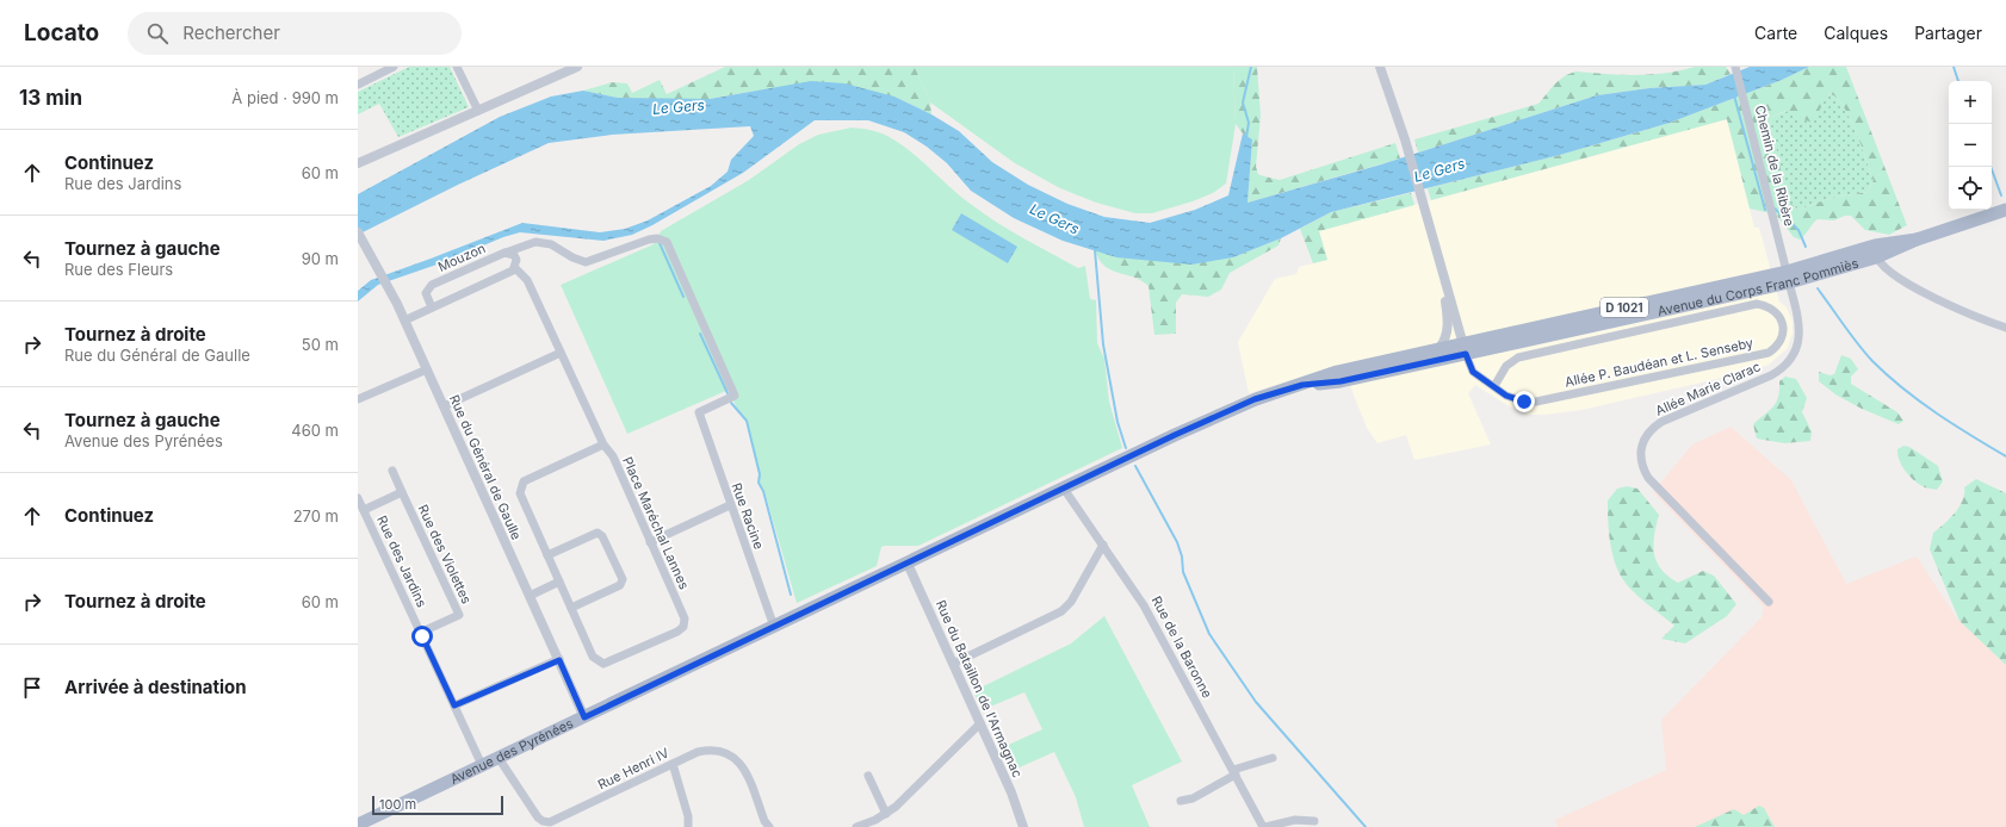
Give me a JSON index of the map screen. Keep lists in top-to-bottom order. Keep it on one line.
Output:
{"streets":{"main road":["Avenue du Corps Franc Pommiès","D 1021","Avenue des Pyrénées"],"street":["Chemin de la Ribère","Mouzon","Allée P. Baudéan et L. Senseby","Allée Marie Clarac","Rue du Général de Gaulle","Rue Racine","Place Maréchal Lannes","Rue des Violettes","Rue des Jardins","Rue de la Baronne","Rue du Bataillon de l'Armagnac","Rue Henri IV"]},"crossings":[["Chemin de la Ribère","Avenue du Corps Franc Pommiès"],["Chemin de la Ribère","Allée Marie Clarac"],["Mouzon","Rue Racine"],["Mouzon","Place Maréchal Lannes"],["Avenue du Corps Franc Pommiès","D 1021"],["Avenue du Corps Franc Pommiès","Allée P. Baudéan et L. Senseby"],["Avenue du Corps Franc Pommiès","Allée Marie Clarac"],["Avenue du Corps Franc Pommiès","Avenue des Pyrénées"],["Rue du Général de Gaulle","Avenue des Pyrénées"],["Rue Racine","Avenue des Pyrénées"],["Rue des Violettes","Rue des Jardins"],["Rue des Jardins","Avenue des Pyrénées"],["Rue de la Baronne","Avenue des Pyrénées"],["Rue du Bataillon de l'Armagnac","Avenue des Pyrénées"],["Avenue des Pyrénées","Rue Henri IV"]],"water":["Le Gers"],"scale_bar":"100 m","page":{"header":"Locato","search":"Rechercher","nav":["Carte","Calques","Partager"],"heading":["13 min","À pied · 990 m"],"map_buttons":["+","−"],"list":[["Continuez","Rue des Jardins","60 m"],["Tournez à gauche","Rue des Fleurs","90 m"],["Tournez à droite","Rue du Général de Gaulle","50 m"],["Tournez à gauche","Avenue des Pyrénées","460 m"],["Continuez","270 m"],["Tournez à droite","60 m"],"Arrivée à destination"],"scale":"100 m"}}
